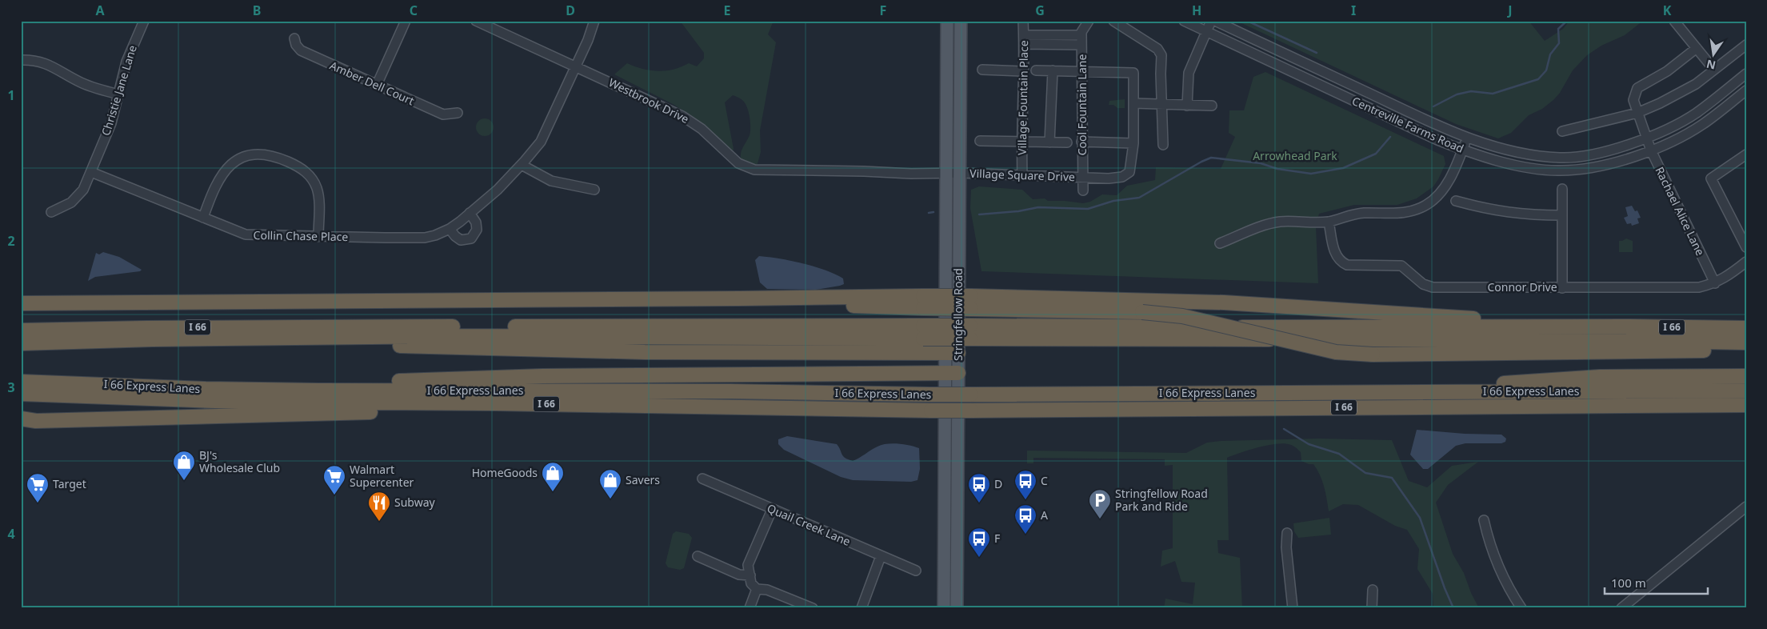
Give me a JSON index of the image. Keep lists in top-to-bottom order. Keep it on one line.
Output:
{"streets":{"highway":["I 66","I 66 Express Lanes"],"main road":["Stringfellow Road"],"street":["Amber Dell Court","Christie Jane Lane","Village Fountain Place","Westbrook Drive","Cool Fountain Lane","Centreville Farms Road","Village Square Drive","Rachael Alice Lane","Collin Chase Place","Connor Drive","Quail Creek Lane"]},"crossings":[["Christie Jane Lane","Collin Chase Place"],["Village Fountain Place","Village Square Drive"],["Westbrook Drive","Village Square Drive"],["Westbrook Drive","Collin Chase Place"],["Westbrook Drive","Stringfellow Road"],["Cool Fountain Lane","Village Square Drive"],["Centreville Farms Road","Rachael Alice Lane"],["Village Square Drive","Stringfellow Road"],["Rachael Alice Lane","Connor Drive"]],"parks":["Arrowhead Park"],"places":{"shop":["BJ's Wholesale Club","HomeGoods","Savers"],"supermarket":["Walmart Supercenter","Target"],"bus stop":["C","D","A","F"],"parking":["Stringfellow Road Park and Ride"],"restaurant":["Subway"]},"scale_bar":"100 m","north":"bottom","grid":{"columns":["A","B","C","D","E","F","G","H","I","J","K"],"rows":["1","2","3","4"]}}
